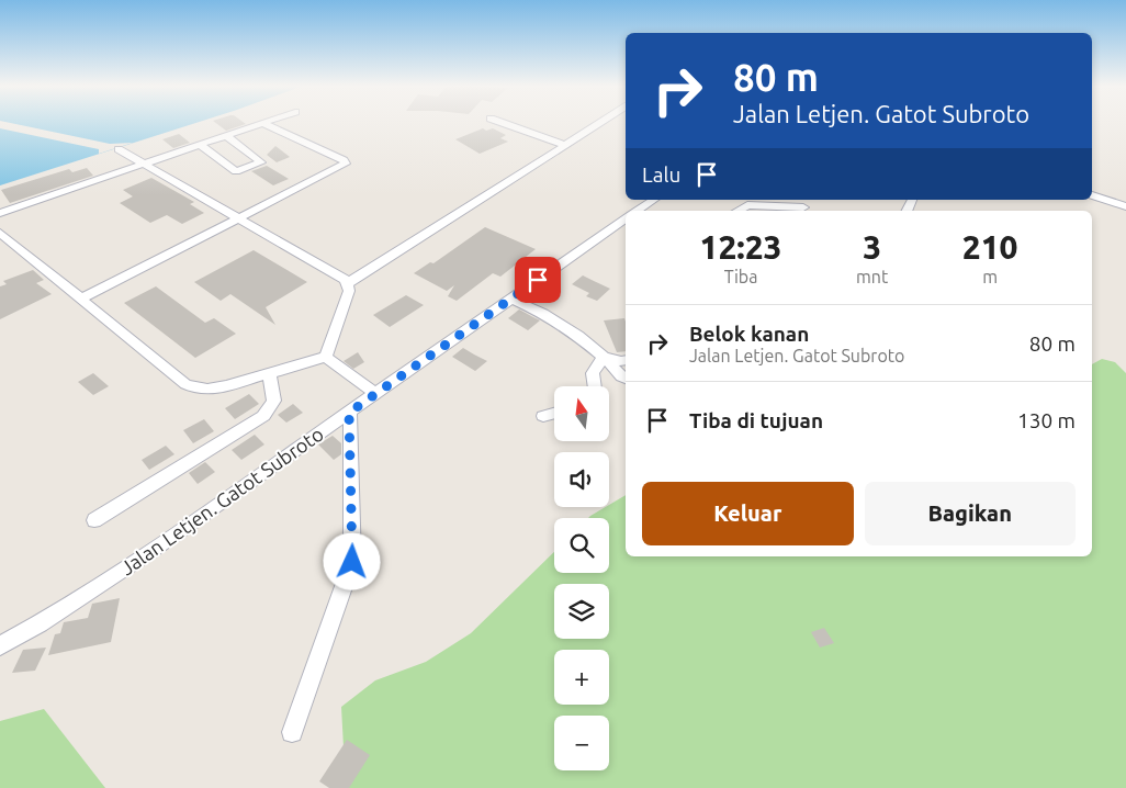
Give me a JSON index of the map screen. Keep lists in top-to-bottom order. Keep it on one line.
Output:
{"streets":{"street":["Jalan Letjen. Gatot Subroto"]},"north":"top","page":{"turn":["80 m","Jalan Letjen. Gatot Subroto"],"then":"Lalu","eta":["12:23","Tiba","3","mnt","210","m"],"list":[{"name":"Belok kanan","note":"Jalan Letjen. Gatot Subroto","value":"80 m"},{"name":"Tiba di tujuan","value":"130 m"}],"map_buttons":["+","−"],"buttons":["Keluar","Bagikan"]}}
